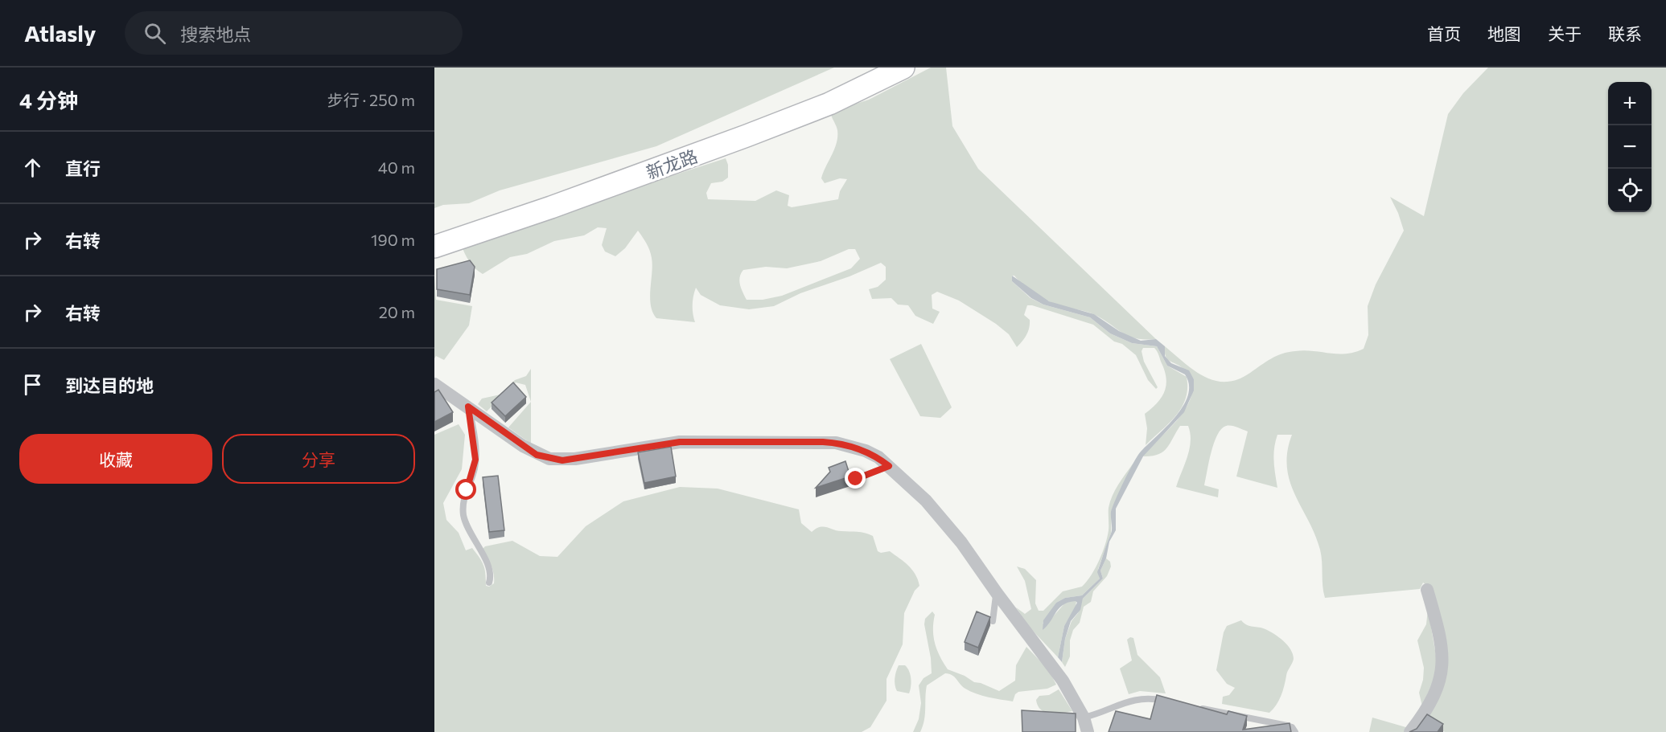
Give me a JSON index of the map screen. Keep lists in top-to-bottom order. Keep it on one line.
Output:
{"streets":{"main road":["新龙路"]},"page":{"header":"Atlasly","search":"搜索地点","nav":["首页","地图","关于","联系"],"heading":["4 分钟","步行 · 250 m"],"map_buttons":["+","−"],"list":[["直行","40 m"],["右转","190 m"],["右转","20 m"],"到达目的地"],"buttons":["收藏","分享"]}}
